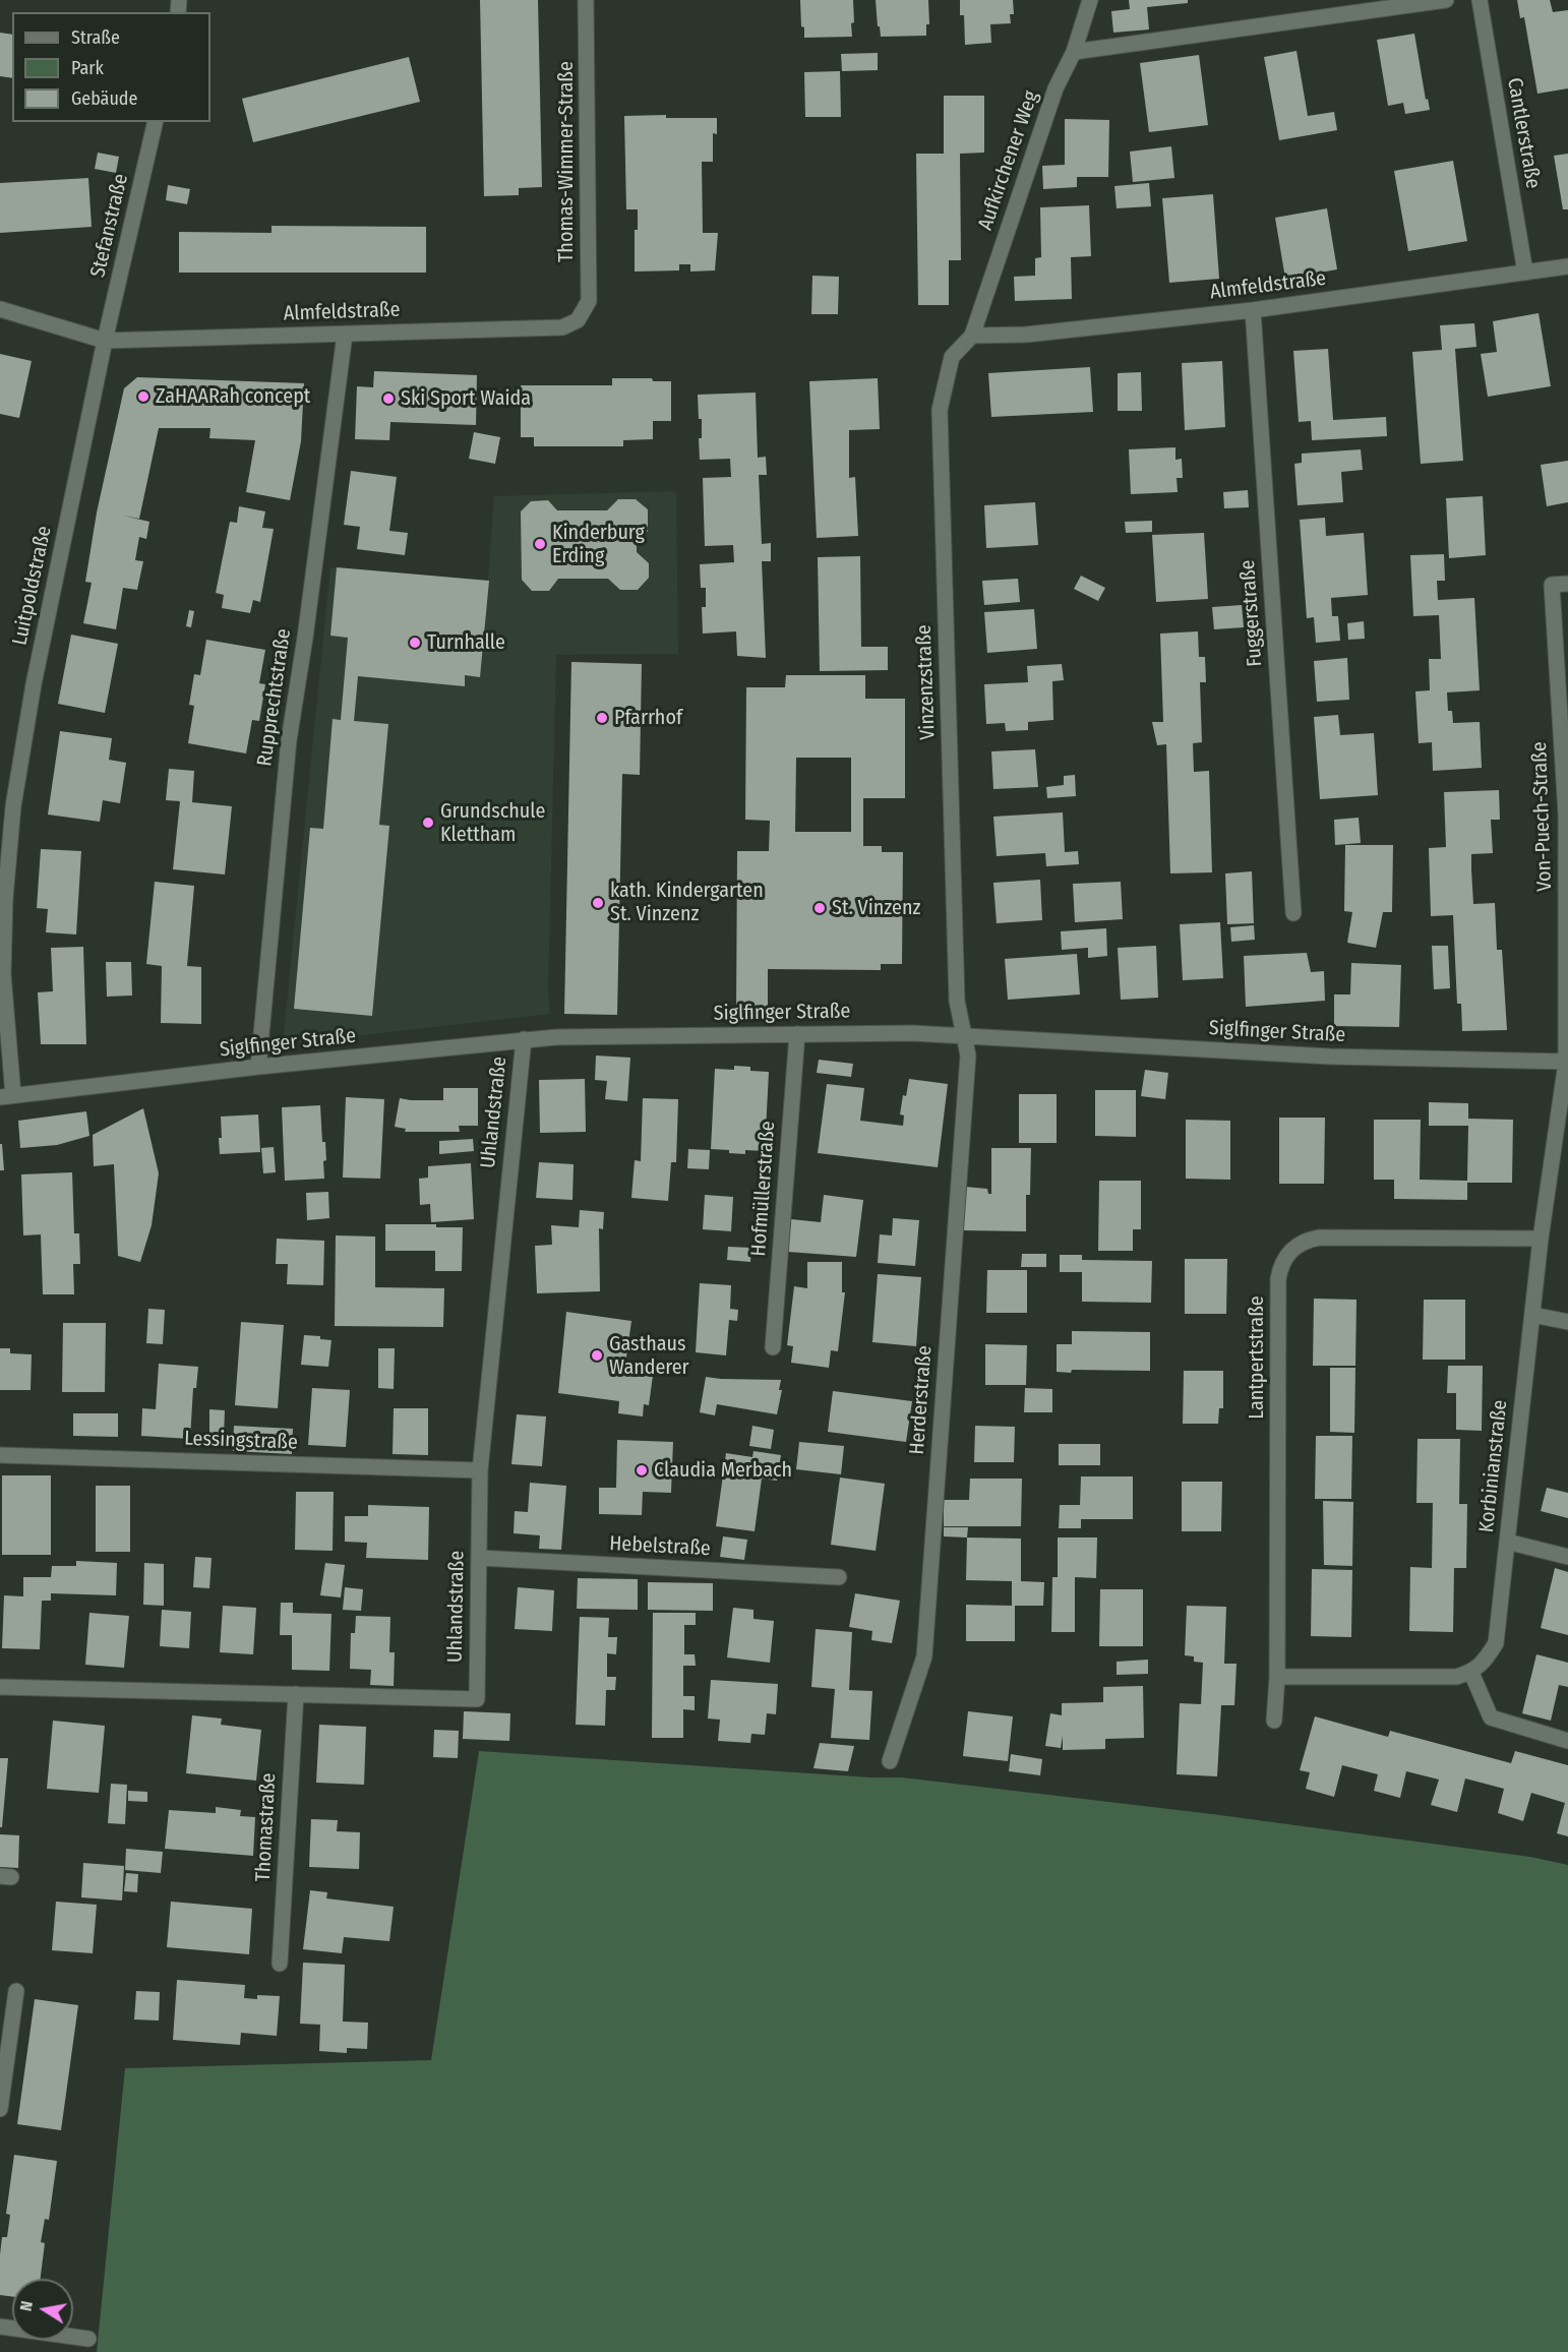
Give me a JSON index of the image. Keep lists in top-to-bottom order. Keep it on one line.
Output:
{"streets":{"street":["Cantlerstraße","Aufkirchener Weg","Thomas-Wimmer-Straße","Stefanstraße","Almfeldstraße","Luitpoldstraße","Fuggerstraße","Vinzenzstraße","Rupprechtstraße","Von-Puech-Straße","Siglfinger Straße","Uhlandstraße","Hofmüllerstraße","Lantpertstraße","Herderstraße","Lessingstraße","Korbinianstraße","Hebelstraße","Thomastraße"]},"crossings":[["Cantlerstraße","Almfeldstraße"],["Aufkirchener Weg","Almfeldstraße"],["Aufkirchener Weg","Vinzenzstraße"],["Thomas-Wimmer-Straße","Almfeldstraße"],["Stefanstraße","Almfeldstraße"],["Stefanstraße","Luitpoldstraße"],["Almfeldstraße","Luitpoldstraße"],["Almfeldstraße","Fuggerstraße"],["Almfeldstraße","Vinzenzstraße"],["Almfeldstraße","Rupprechtstraße"],["Luitpoldstraße","Siglfinger Straße"],["Vinzenzstraße","Siglfinger Straße"],["Vinzenzstraße","Herderstraße"],["Rupprechtstraße","Siglfinger Straße"],["Von-Puech-Straße","Siglfinger Straße"],["Von-Puech-Straße","Korbinianstraße"],["Siglfinger Straße","Uhlandstraße"],["Siglfinger Straße","Hofmüllerstraße"],["Siglfinger Straße","Herderstraße"],["Siglfinger Straße","Korbinianstraße"],["Uhlandstraße","Lessingstraße"],["Uhlandstraße","Hebelstraße"],["Uhlandstraße","Thomastraße"],["Lantpertstraße","Korbinianstraße"]],"places":["ZaHAARah concept","Ski Sport Waida","Kinderburg Erding","Turnhalle","Pfarrhof","Grundschule Klettham","kath. Kindergarten St. Vinzenz","St. Vinzenz","Gasthaus Wanderer","Claudia Merbach"],"legend":["Straße","Park","Gebäude"],"north":"left"}
